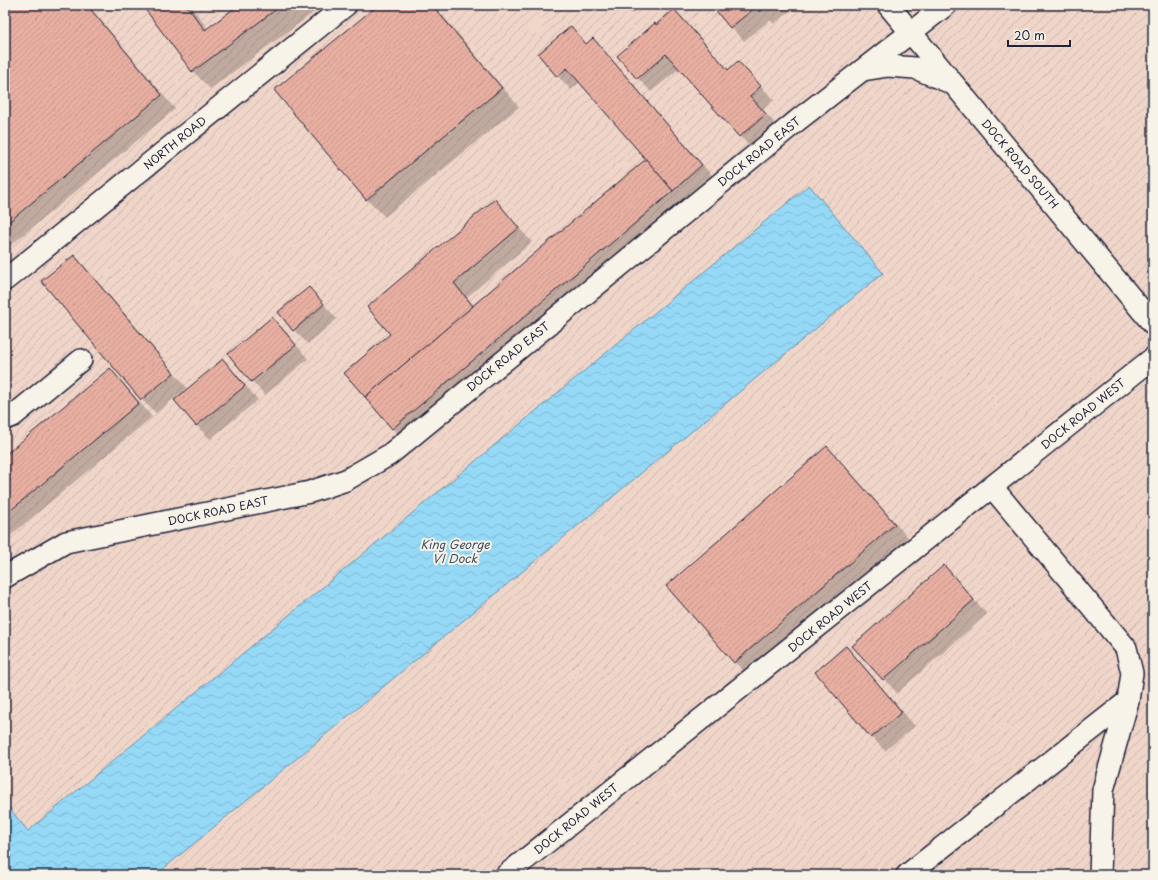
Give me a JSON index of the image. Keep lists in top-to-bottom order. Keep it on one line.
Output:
{"streets":{"lane":["NORTH ROAD","DOCK ROAD EAST","DOCK ROAD SOUTH","DOCK ROAD WEST"]},"crossings":[["DOCK ROAD EAST","DOCK ROAD SOUTH"]],"water":["King George VI Dock"],"scale_bar":"20 m"}
